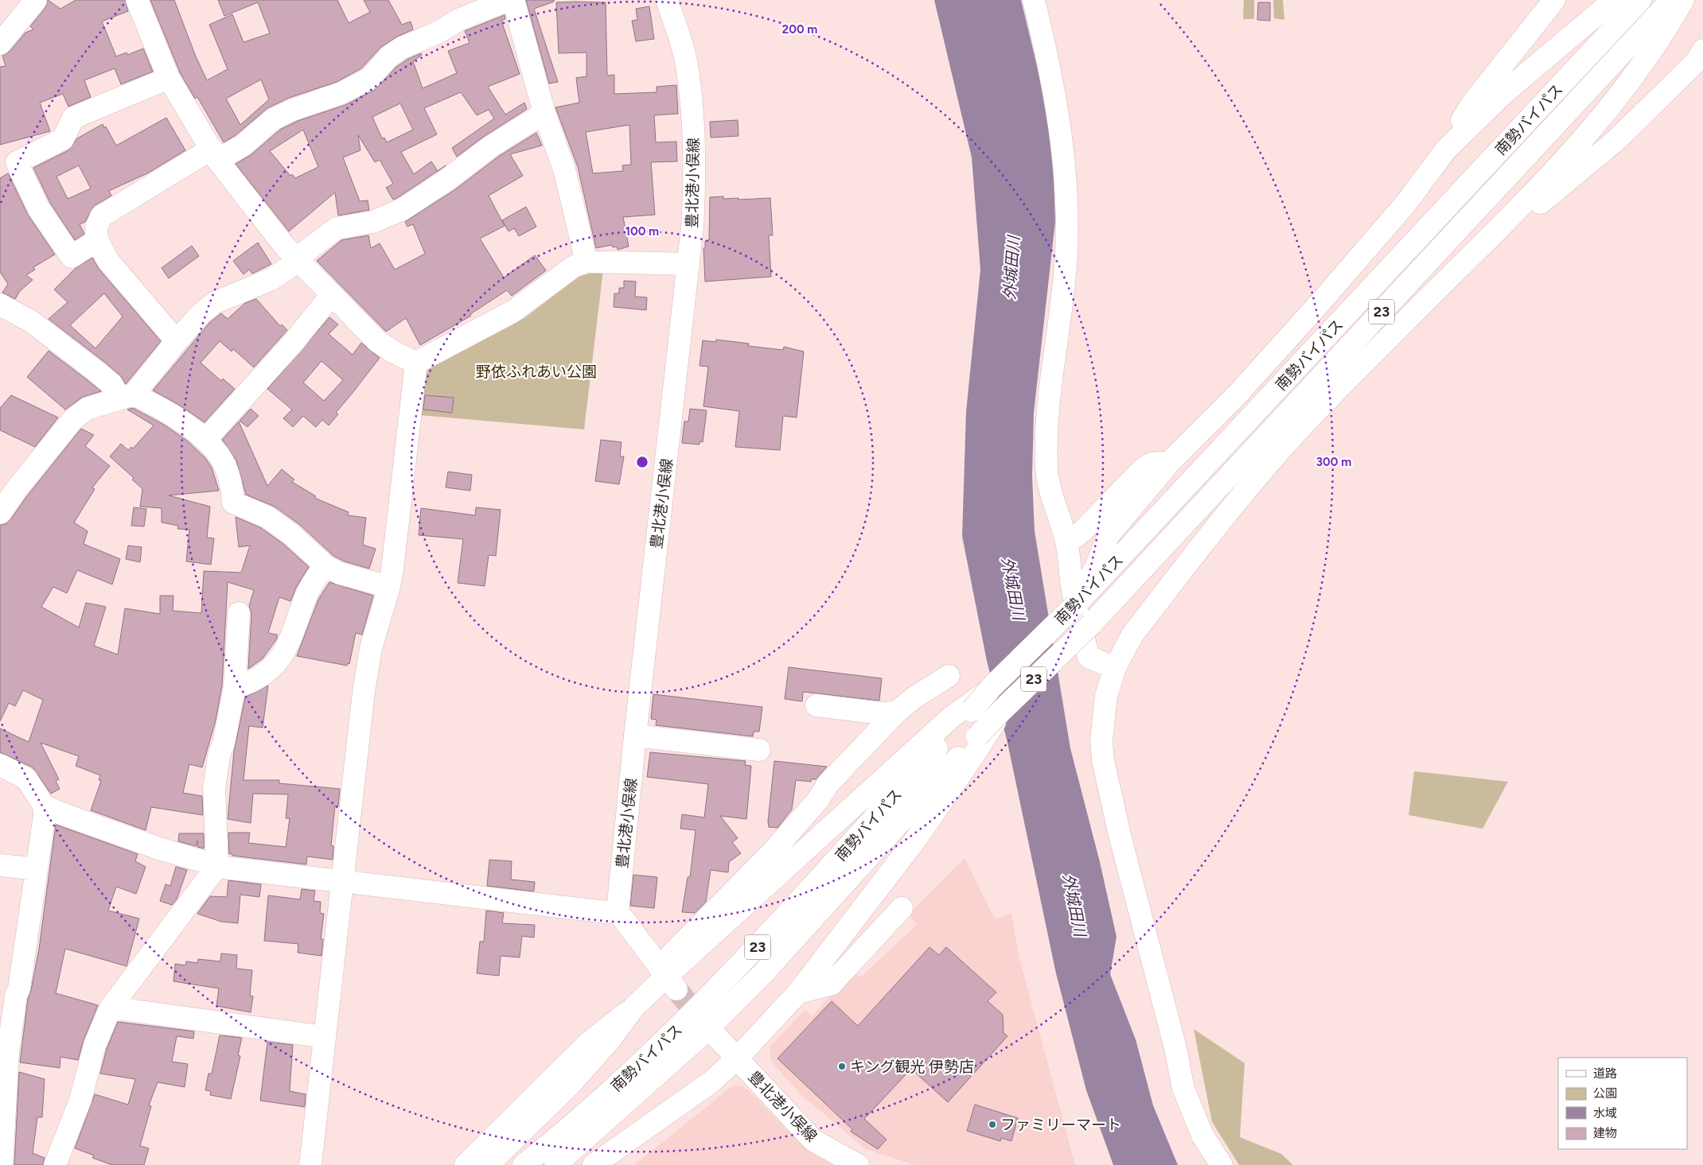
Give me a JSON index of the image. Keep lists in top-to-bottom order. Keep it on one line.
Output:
{"streets":{"main road":["南勢バイパス","豊北港小俣線","23"]},"water":["外城田川"],"parks":["野依ふれあい公園"],"places":["キング観光 伊勢店","ファミリーマート"],"legend":["道路","公園","水域","建物"],"rings":["200 m","100 m","300 m"]}
